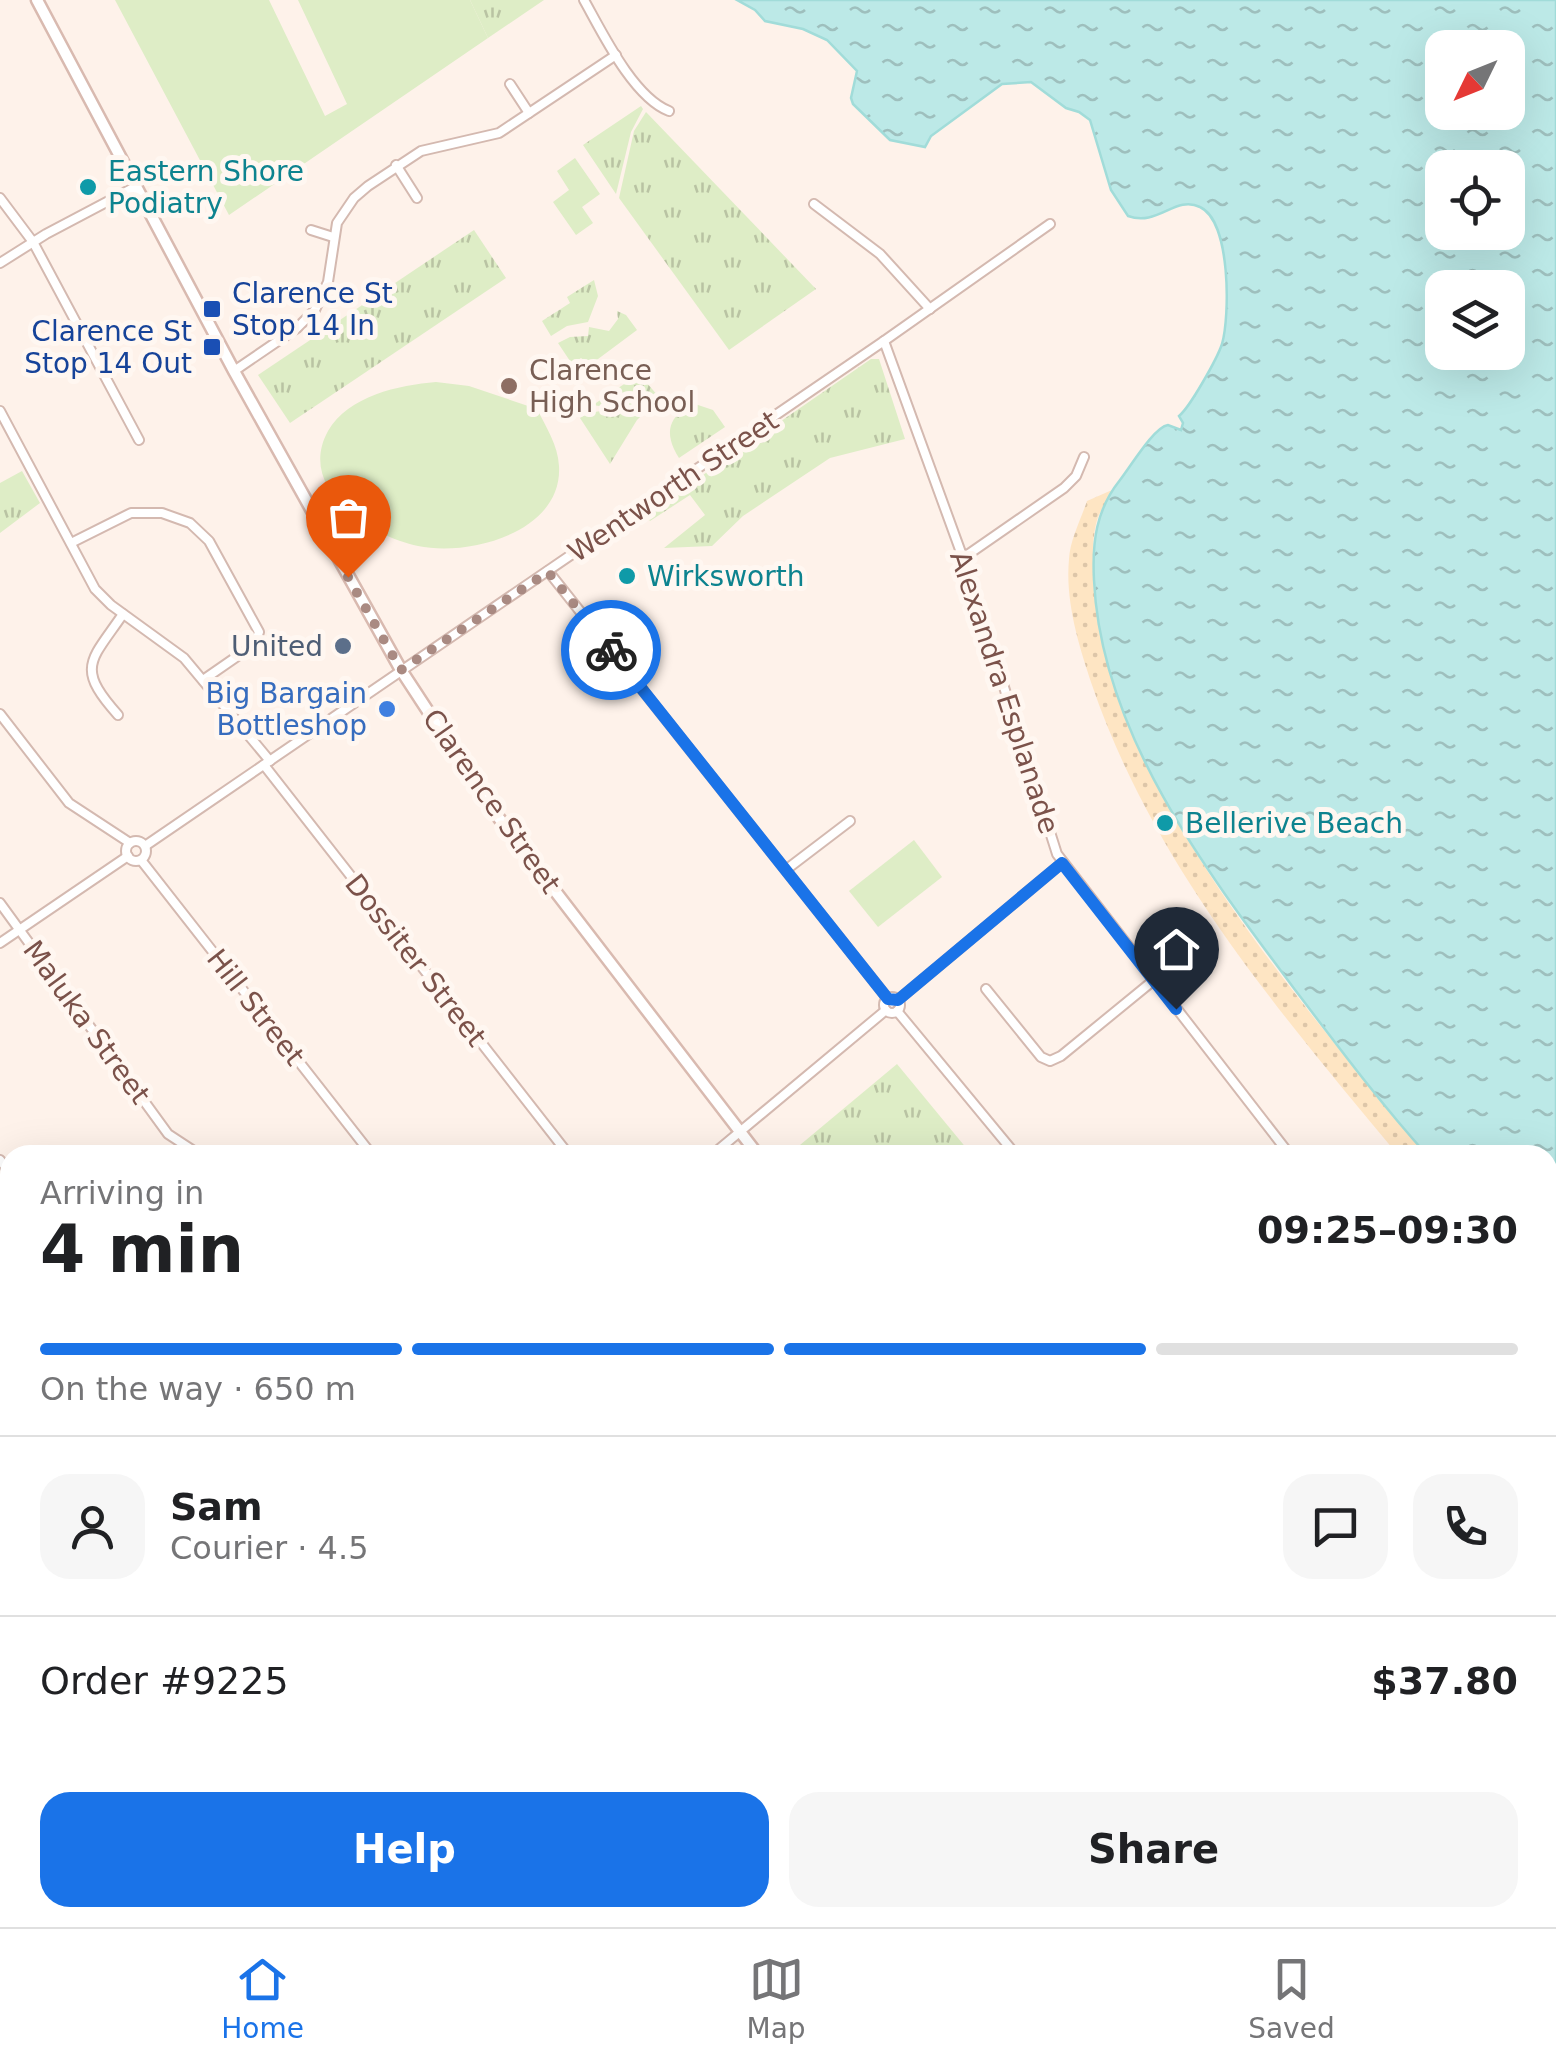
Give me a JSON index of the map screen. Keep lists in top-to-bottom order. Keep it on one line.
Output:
{"streets":{"main road":["Clarence Street"],"street":["Wentworth Street","Alexandra Esplanade","Dossiter Street","Hill Street","Maluka Street"]},"crossings":[["Wentworth Street","Alexandra Esplanade"],["Wentworth Street","Clarence Street"],["Wentworth Street","Dossiter Street"],["Wentworth Street","Hill Street"]],"places":{"other":["Eastern Shore Podiatry","Clarence High School","Wirksworth","United","Big Bargain Bottleshop","Bellerive Beach"],"transit":["Clarence St Stop 14 In","Clarence St Stop 14 Out"]},"north":"bottom left","page":{"heading":["4 min","Arriving in","09:25–09:30"],"panel":["Sam","Courier · 4.5","Order #9225","$37.80"],"bar":"On the way · 650 m","buttons":["Help","Share"],"tabs":["Home","Map","Saved"]}}
